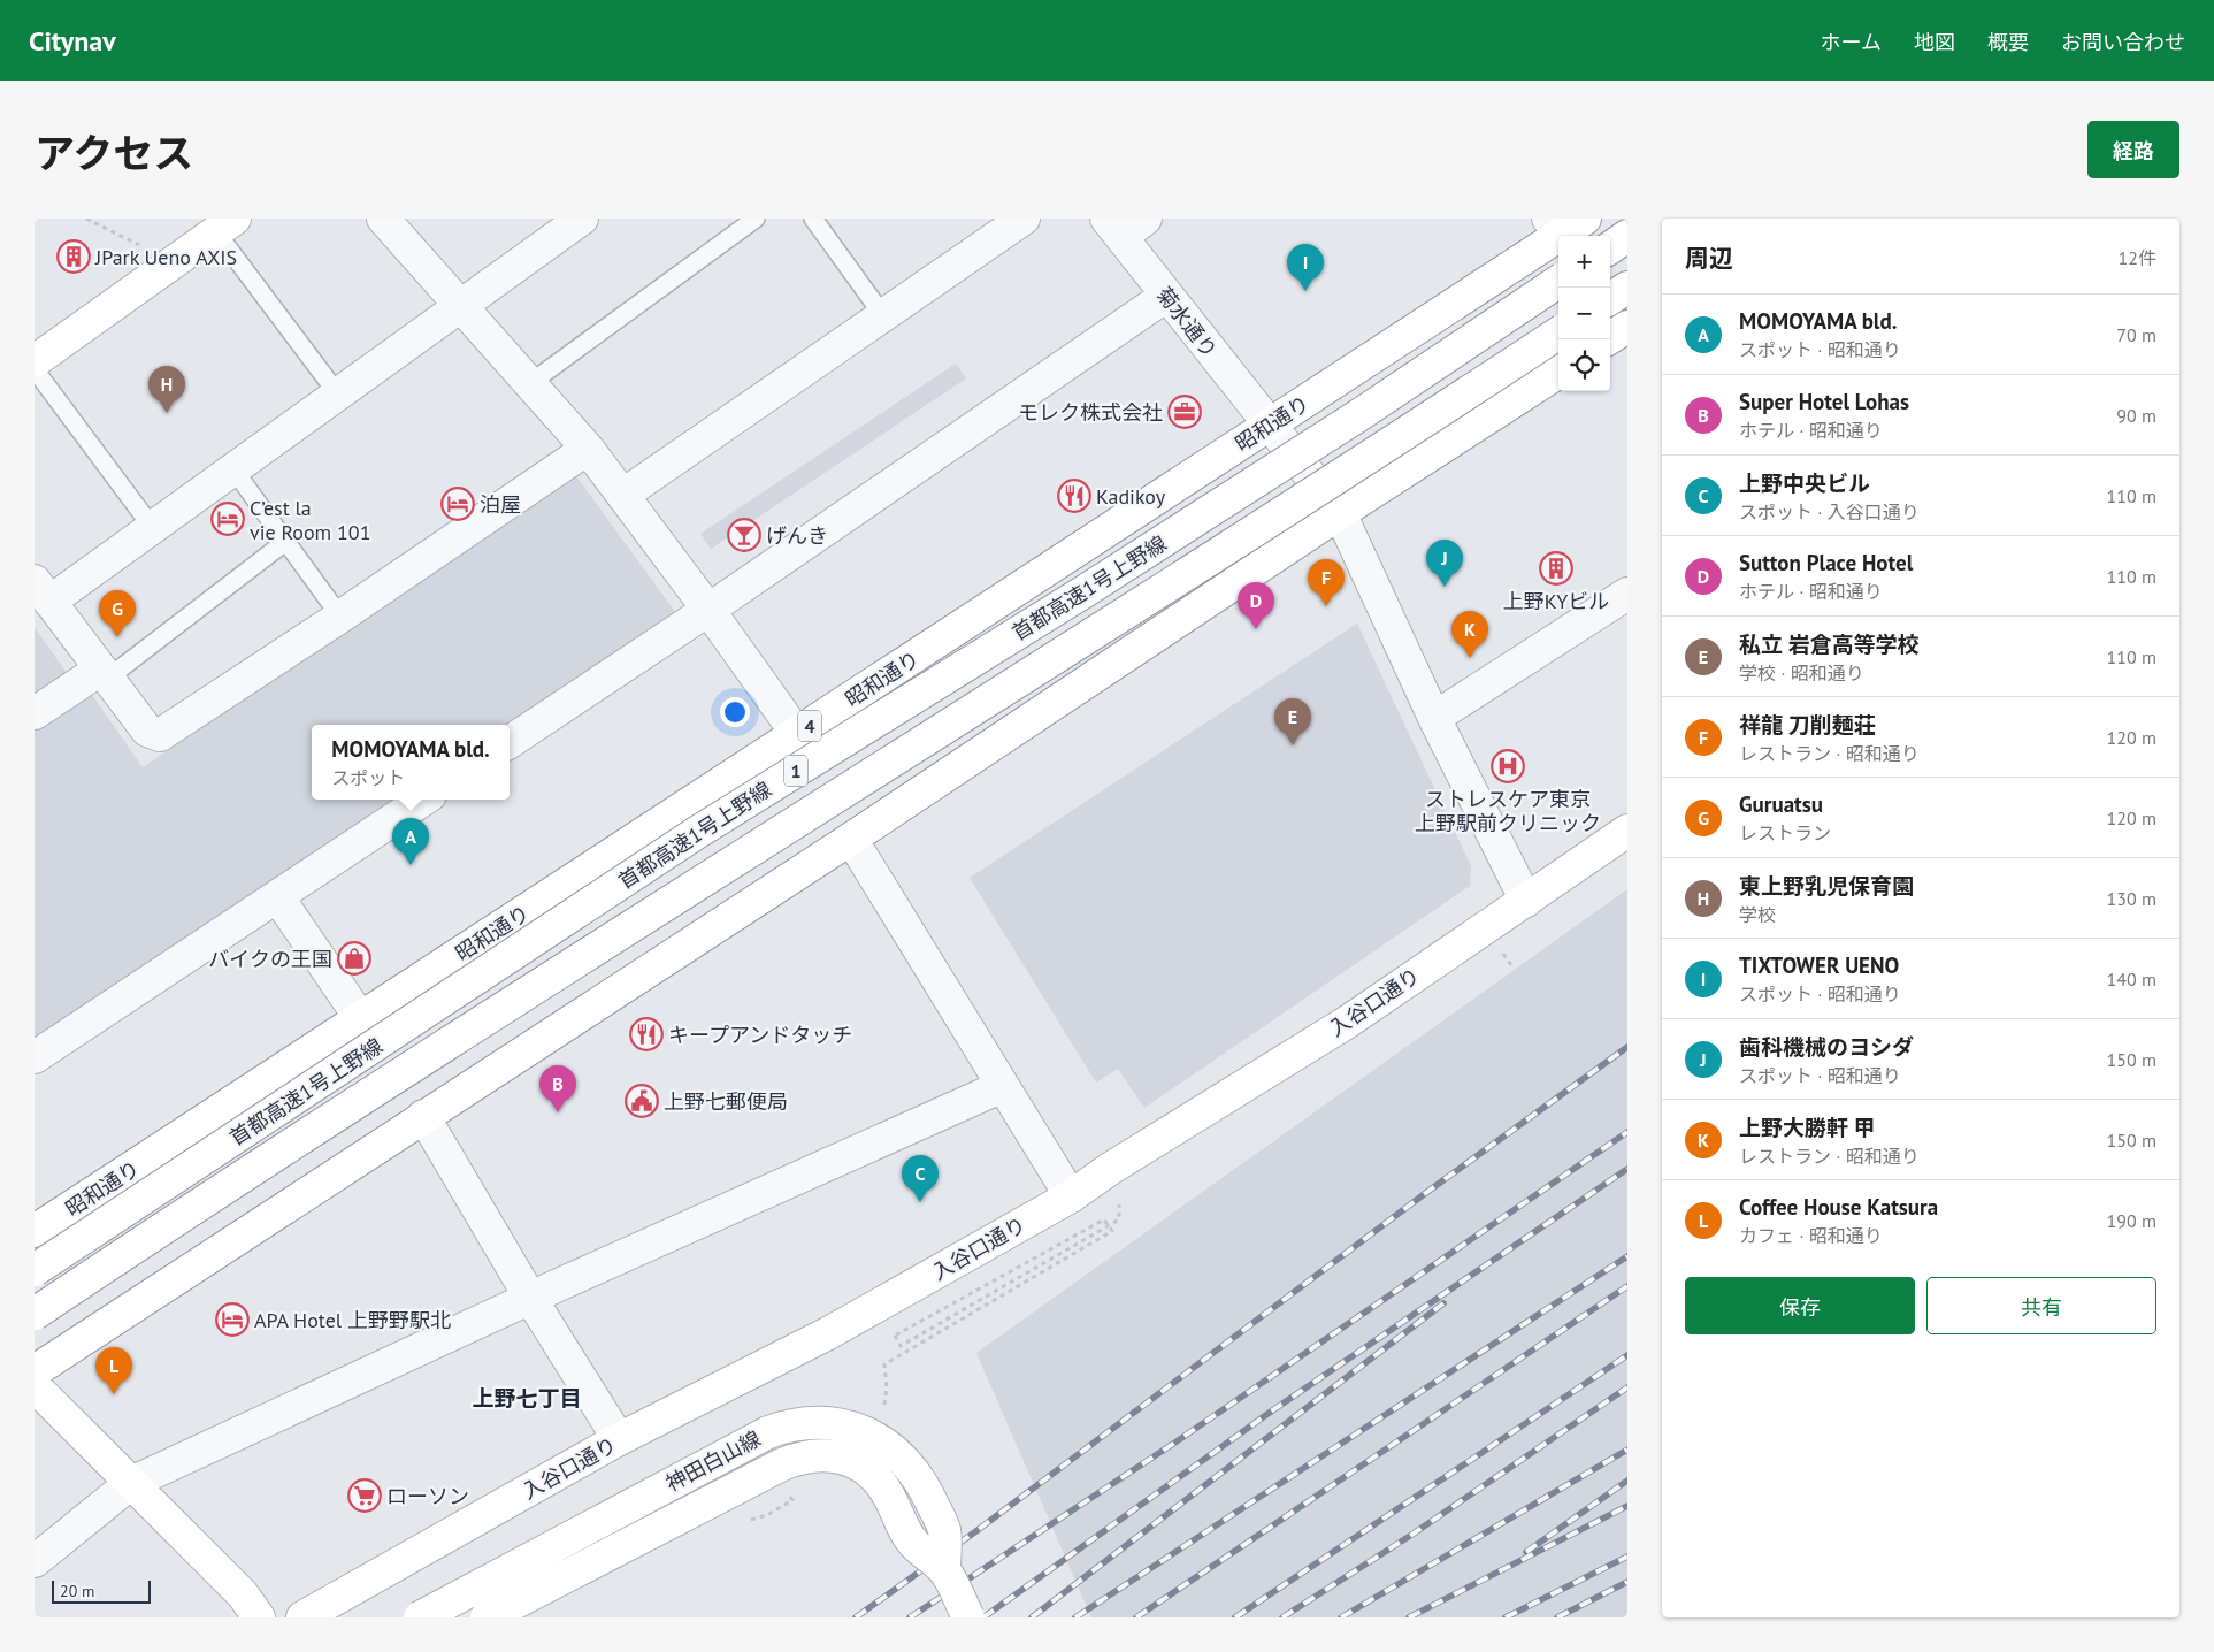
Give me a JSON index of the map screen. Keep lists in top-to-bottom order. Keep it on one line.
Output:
{"streets":{"main road":["昭和通り","首都高速1号上野線","4","1","入谷口通り","神田白山線"],"street":["菊水通り"]},"crossings":[["菊水通り","昭和通り"],["菊水通り","入谷口通り"]],"districts":["上野七丁目"],"places":{"building":["JPark Ueno AXIS","上野KYビル"],"office":["モレク株式会社"],"restaurant":["Kadikoy","キープアンドタッチ"],"hotel":["泊屋","C’est la vie Room 101","APA Hotel 上野野駅北"],"bar":["げんき"],"hospital":["ストレスケア東京 上野駅前クリニック"],"shop":["バイクの王国"],"public building":["上野七郵便局"],"supermarket":["ローソン"]},"scale_bar":"20 m","page":{"header":"Citynav","nav":["ホーム","地図","概要","お問い合わせ"],"title":"アクセス","buttons":["経路",["保存","共有"]],"heading":["周辺","12件"],"map_buttons":["+","−"],"pins":["I","H","J","F","D","G","K","E","A","B","C","L"],"list":[{"mark":"A","name":"MOMOYAMA bld.","note":"スポット · 昭和通り","value":"70 m"},{"mark":"B","name":"Super Hotel Lohas","note":"ホテル · 昭和通り","value":"90 m"},{"mark":"C","name":"上野中央ビル","note":"スポット · 入谷口通り","value":"110 m"},{"mark":"D","name":"Sutton Place Hotel","note":"ホテル · 昭和通り","value":"110 m"},{"mark":"E","name":"私立 岩倉高等学校","note":"学校 · 昭和通り","value":"110 m"},{"mark":"F","name":"祥龍 刀削麺荘","note":"レストラン · 昭和通り","value":"120 m"},{"mark":"G","name":"Guruatsu","note":"レストラン","value":"120 m"},{"mark":"H","name":"東上野乳児保育園","note":"学校","value":"130 m"},{"mark":"I","name":"TIXTOWER UENO","note":"スポット · 昭和通り","value":"140 m"},{"mark":"J","name":"歯科機械のヨシダ","note":"スポット · 昭和通り","value":"150 m"},{"mark":"K","name":"上野大勝軒 甲","note":"レストラン · 昭和通り","value":"150 m"},{"mark":"L","name":"Coffee House Katsura","note":"カフェ · 昭和通り","value":"190 m"}],"popup":["MOMOYAMA bld.","スポット"],"scale":"20 m"}}
